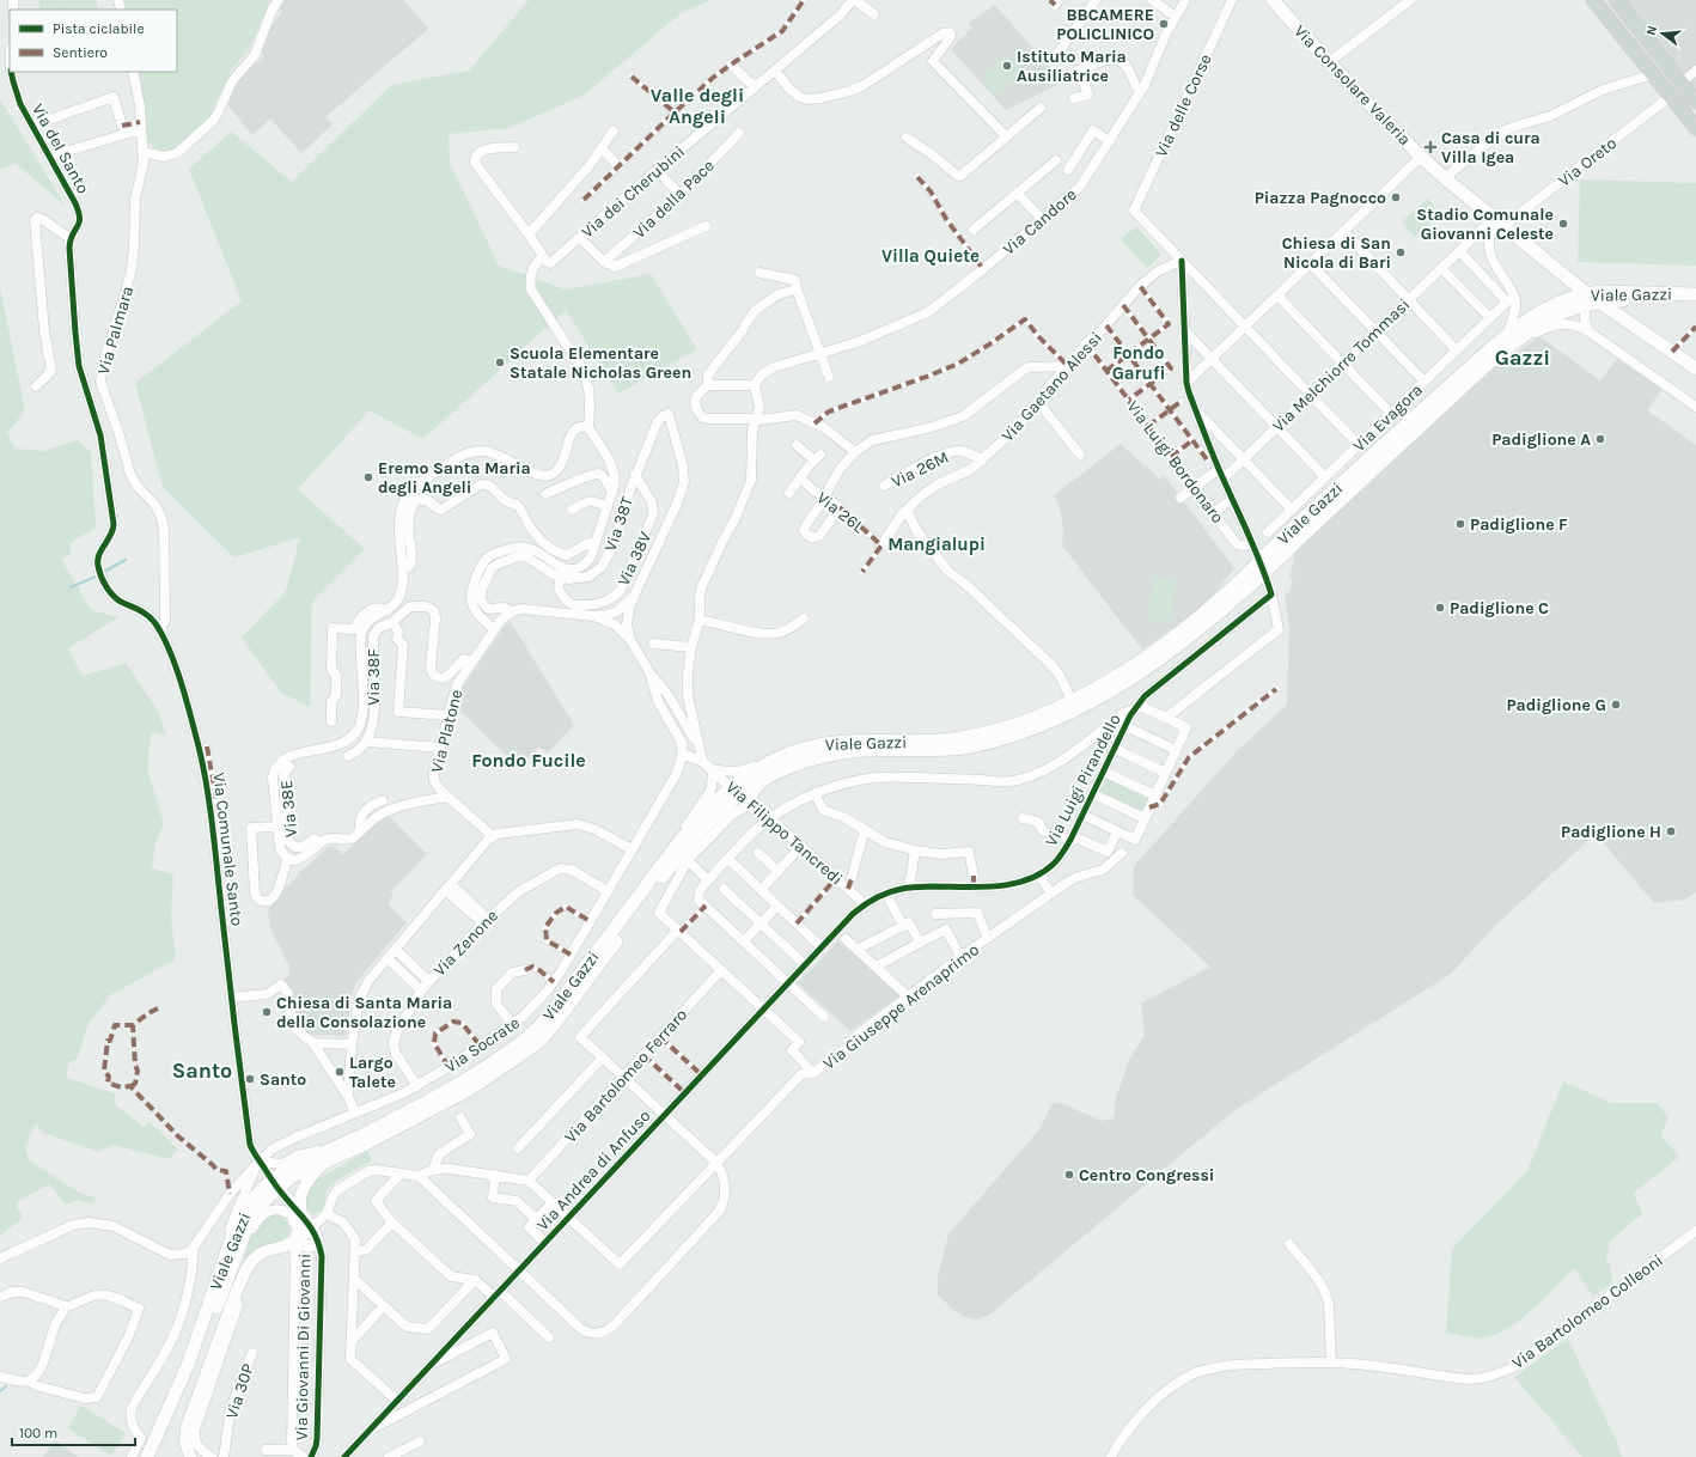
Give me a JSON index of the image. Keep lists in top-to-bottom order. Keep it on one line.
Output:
{"streets":{"main road":["Via Consolare Valeria","Viale Gazzi"],"street":["Via delle Corse","Via del Santo","Via Oreto","Via dei Cherubini","Via della Pace","Via Candore","Via Palmara","Via Melchiorre Tommasi","Via Gaetano Alessi","Via Evagora","Via Luigi Bordonaro","Via 26M","Via 26L","Via 38T","Via 38V","Via 38F","Via Platone","Via Luigi Pirandello","Via 38E","Via Filippo Tancredi","Via Comunale Santo","Via Zenone","Via Giuseppe Arenaprimo","Via Socrate","Via Bartolomeo Ferraro","Via Andrea di Anfuso","Via Bartolomeo Colleoni","Via Giovanni Di Giovanni","Via 30P"]},"crossings":[["Via Consolare Valeria","Via Oreto"],["Via Consolare Valeria","Viale Gazzi"],["Via delle Corse","Via Gaetano Alessi"],["Via del Santo","Via Comunale Santo"],["Via Oreto","Via Melchiorre Tommasi"],["Via Oreto","Via Evagora"],["Viale Gazzi","Via Filippo Tancredi"],["Viale Gazzi","Via Comunale Santo"],["Via Palmara","Via Comunale Santo"],["Via Melchiorre Tommasi","Via Evagora"],["Via Gaetano Alessi","Via Luigi Bordonaro"],["Via Gaetano Alessi","Via 26M"],["Via Gaetano Alessi","Via 26L"],["Via 38T","Via 38V"],["Via 38F","Via Platone"],["Via Luigi Pirandello","Via Filippo Tancredi"],["Via Luigi Pirandello","Via Andrea di Anfuso"],["Via Filippo Tancredi","Via Socrate"],["Via Filippo Tancredi","Via Andrea di Anfuso"],["Via Comunale Santo","Via Socrate"],["Via Zenone","Via Socrate"],["Via Giuseppe Arenaprimo","Via Andrea di Anfuso"]],"districts":["Valle degli Angeli","Villa Quiete","Fondo Garufi","Gazzi","Mangialupi","Fondo Fucile","Santo"],"places":{"other":["BBCAMERE POLICLINICO","Istituto Maria Ausiliatrice","Piazza Pagnocco","Stadio Comunale Giovanni Celeste","Chiesa di San Nicola di Bari","Scuola Elementare Statale Nicholas Green","Padiglione A","Eremo Santa Maria degli Angeli","Padiglione F","Padiglione C","Padiglione G","Padiglione H","Chiesa di Santa Maria della Consolazione","Largo Talete","Santo","Centro Congressi"],"health":["Casa di cura Villa Igea"]},"legend":["Pista ciclabile","Sentiero"],"scale_bar":"100 m","north":"left"}
